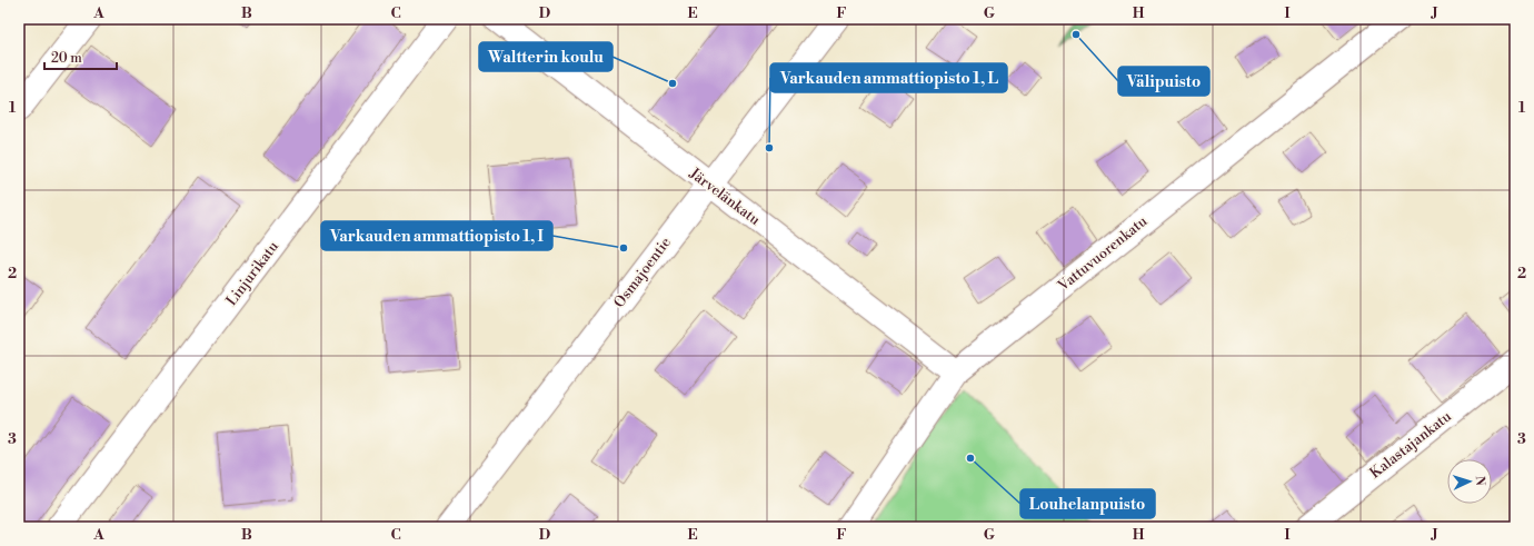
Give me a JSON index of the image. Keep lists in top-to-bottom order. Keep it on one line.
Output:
{"streets":{"street":["Järvelänkatu","Vattuvuorenkatu","Osmajoentie","Linjurikatu","Kalastajankatu"]},"crossings":[["Järvelänkatu","Vattuvuorenkatu"],["Järvelänkatu","Osmajoentie"]],"places":["Välipuisto","Waltterin koulu","Varkauden ammattiopisto 1, L","Varkauden ammattiopisto 1, I","Louhelanpuisto"],"scale_bar":"20 m","north":"right","grid":{"columns":["A","B","C","D","E","F","G","H","I","J"],"rows":["1","2","3"]}}
